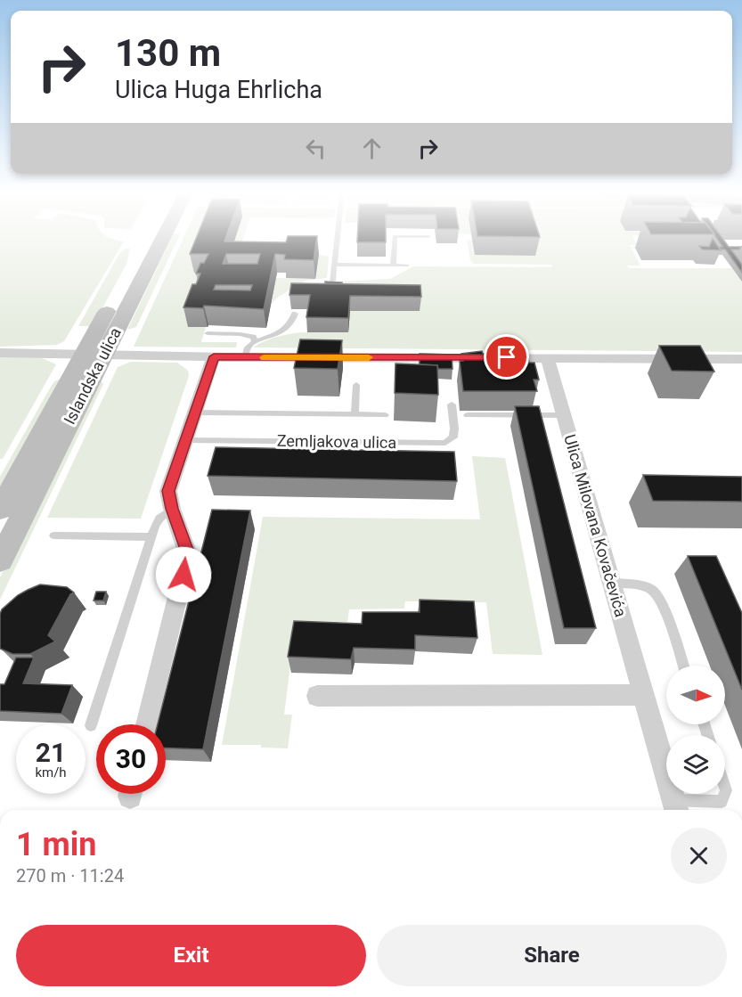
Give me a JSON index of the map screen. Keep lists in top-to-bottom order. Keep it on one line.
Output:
{"streets":{"street":["Islandska ulica","Ulica Milovana Kovačevića"],"lane":["Zemljakova ulica"]},"north":"right","page":{"turn":["130 m","Ulica Huga Ehrlicha"],"speed":"21 km/h","limit":"30","heading":["1 min","270 m · 11:24"],"buttons":["Exit","Share"]}}
